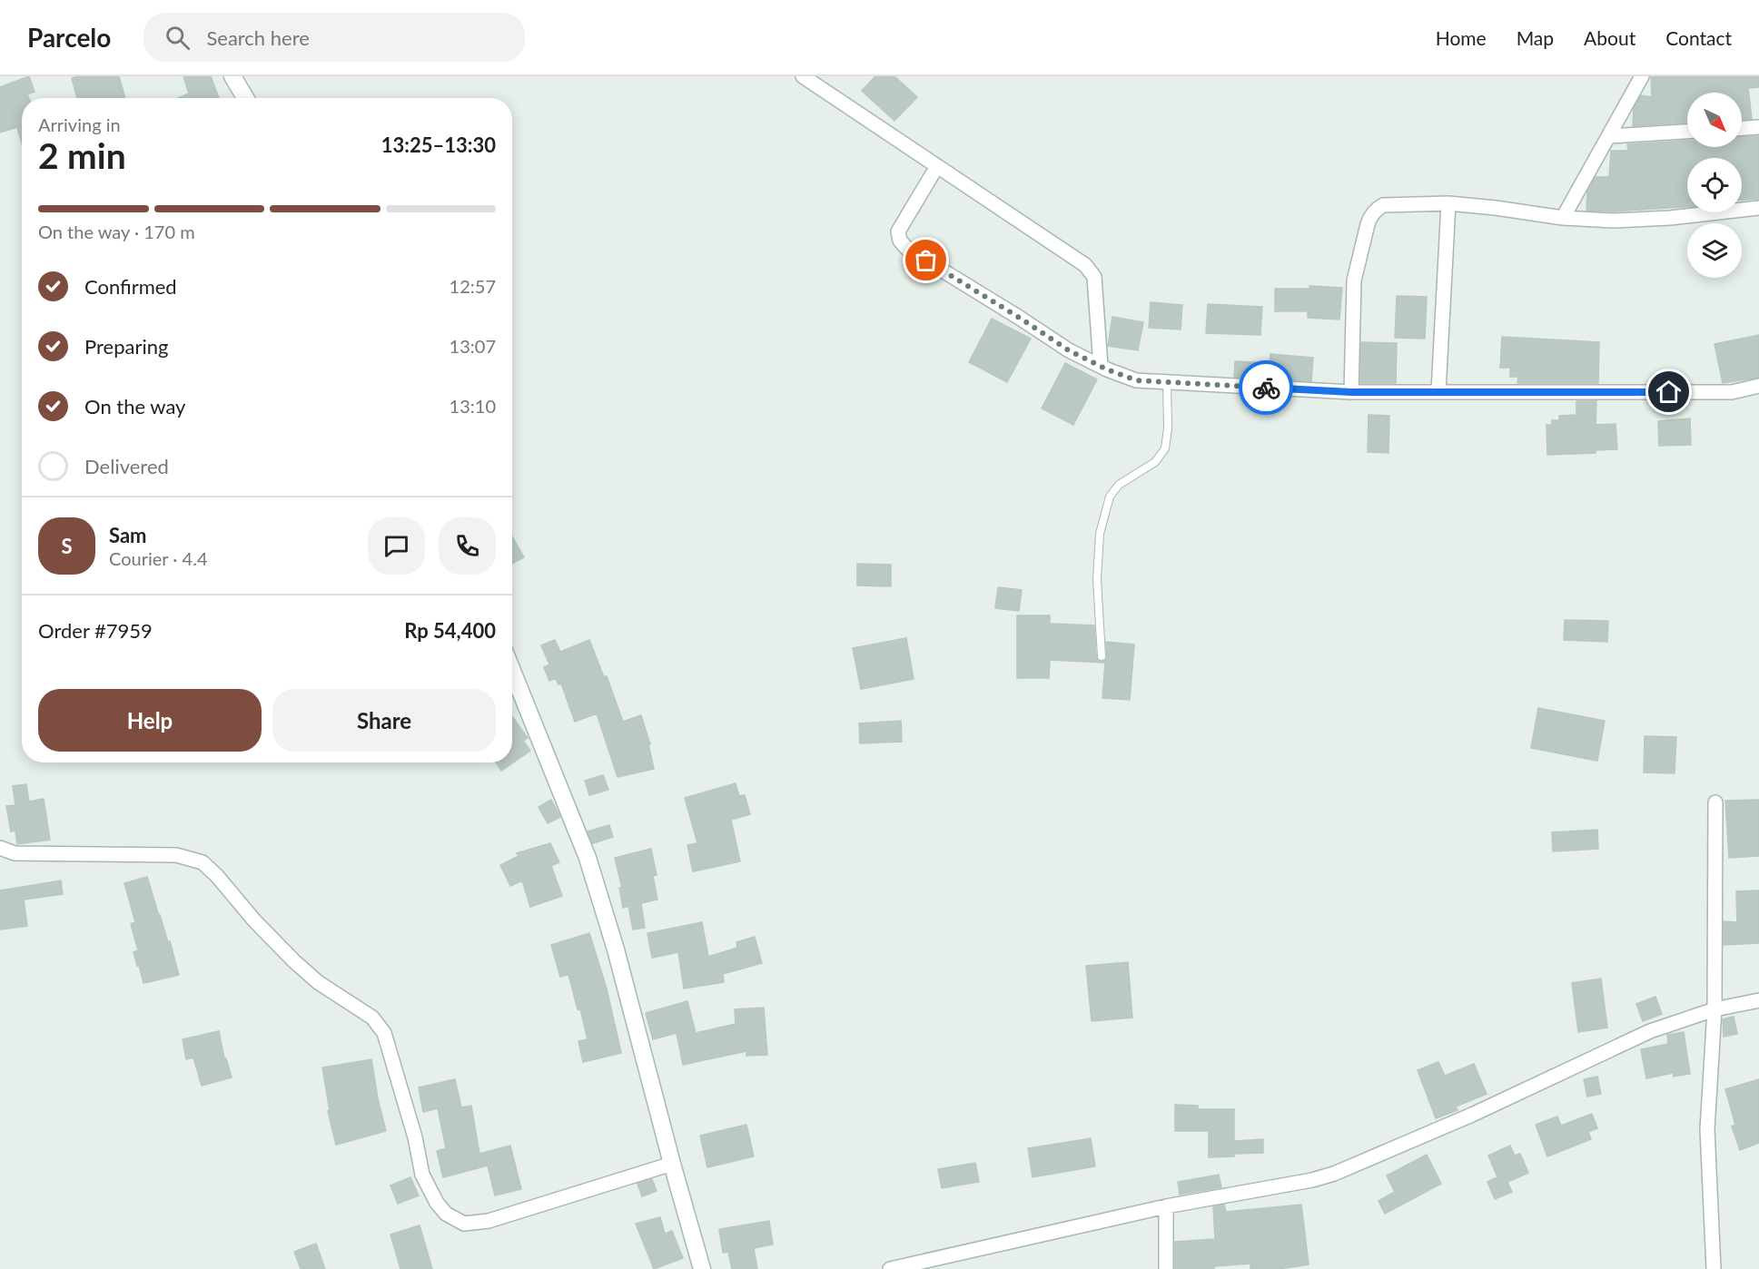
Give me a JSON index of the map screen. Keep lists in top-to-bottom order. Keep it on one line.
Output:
{"north":"bottom right","page":{"header":"Parcelo","search":"Search here","nav":["Home","Map","About","Contact"],"heading":["2 min","Arriving in","13:25–13:30"],"panel":["Sam","Courier · 4.4","Order #7959","Rp 54,400"],"bar":"On the way · 170 m","list":[["Confirmed","12:57"],["Preparing","13:07"],["On the way","13:10"],"Delivered"],"round":"S","buttons":["Help","Share"]}}
